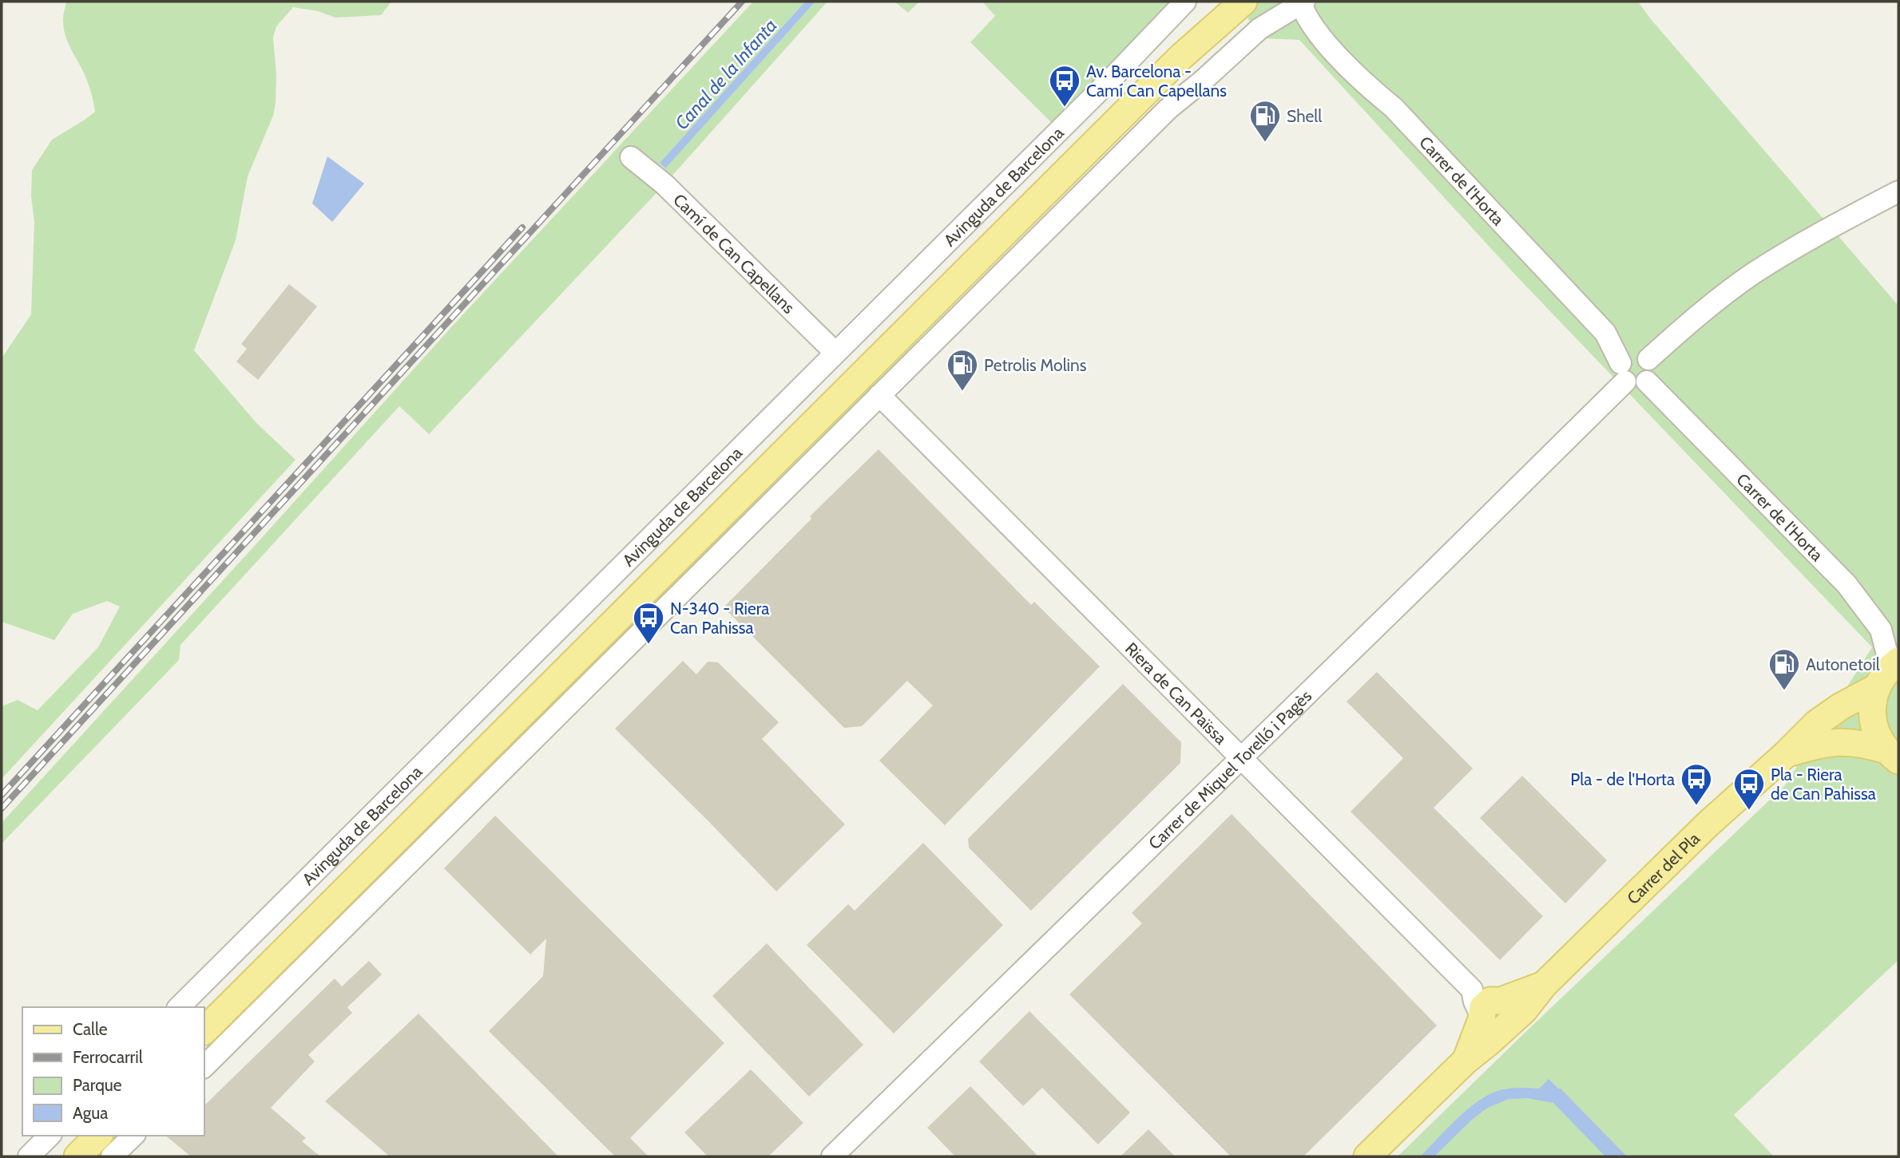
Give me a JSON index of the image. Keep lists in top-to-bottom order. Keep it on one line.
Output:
{"streets":{"main road":["Avinguda de Barcelona","Carrer del Pla"],"street":["Carrer de l'Horta","Camí de Can Capellans","Riera de Can Païssa","Carrer de Miquel Torelló i Pagès"]},"crossings":[["Carrer de l'Horta","Avinguda de Barcelona"],["Carrer de l'Horta","Carrer de Miquel Torelló i Pagès"],["Carrer de l'Horta","Carrer del Pla"],["Avinguda de Barcelona","Camí de Can Capellans"],["Avinguda de Barcelona","Riera de Can Païssa"],["Riera de Can Païssa","Carrer de Miquel Torelló i Pagès"],["Riera de Can Païssa","Carrer del Pla"]],"water":["Canal de la Infanta"],"places":{"bus stop":["Av. Barcelona - Camí Can Capellans","N-340 - Riera Can Pahissa","Pla - de l'Horta","Pla - Riera de Can Pahissa"],"fuel station":["Shell","Petrolis Molins","Autonetoil"]},"legend":["Calle","Ferrocarril","Parque","Agua"]}
